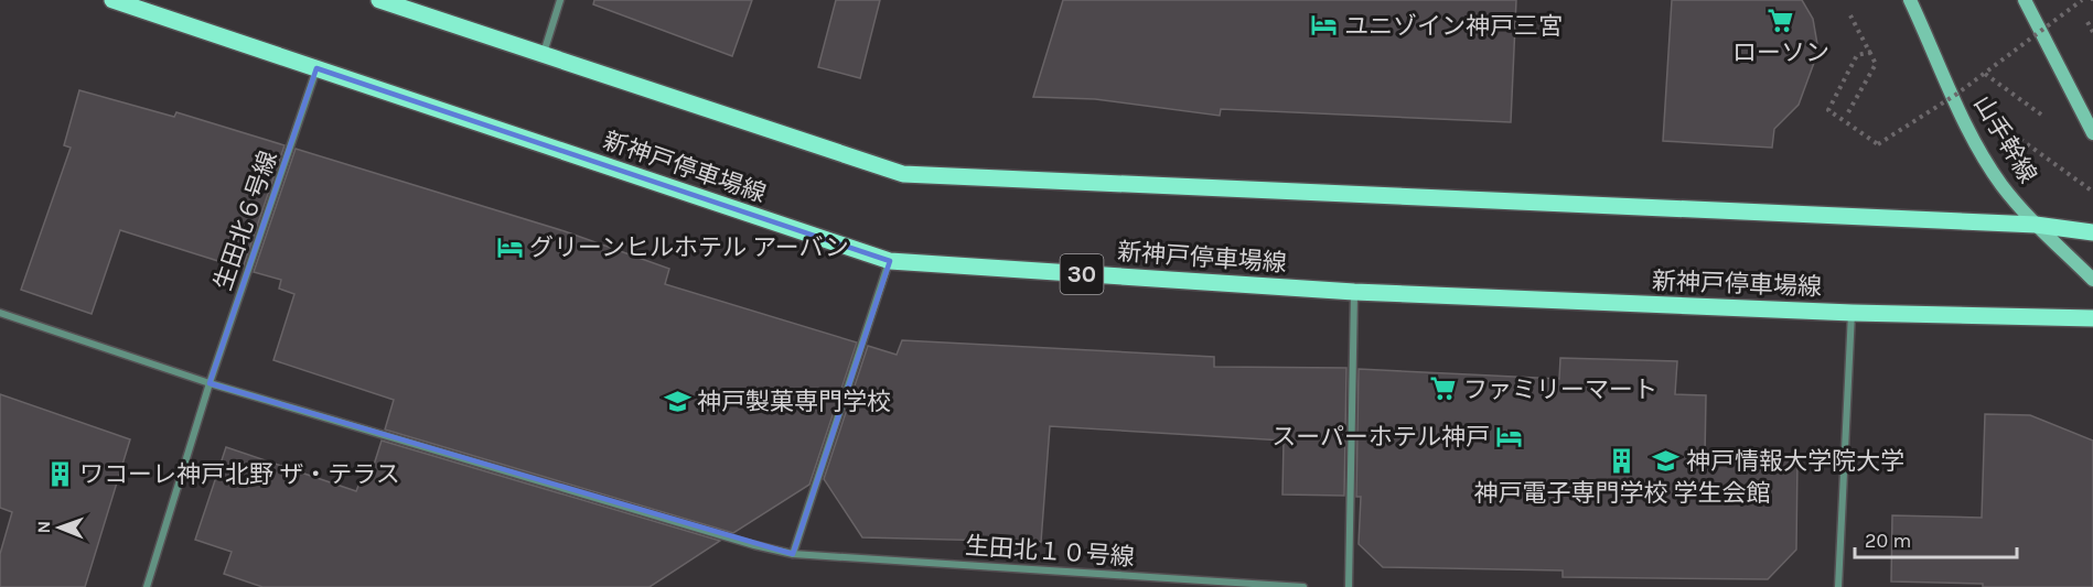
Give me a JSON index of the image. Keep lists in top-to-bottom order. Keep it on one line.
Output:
{"streets":{"main road":["新神戸停車場線","30"],"street":["山手幹線","生田北６号線","生田北１０号線"]},"crossings":[["新神戸停車場線","生田北６号線"],["生田北６号線","生田北１０号線"]],"places":{"supermarket":["ローソン","ファミリーマート"],"hotel":["ユニゾイン神戸三宮","グリーンヒルホテル アーバン","スーパーホテル神戸"],"school or university":["神戸製菓専門学校","神戸情報大学院大学"],"building":["神戸電子専門学校 学生会館","ワコーレ神戸北野 ザ・テラス"]},"scale_bar":"20 m","north":"left"}
